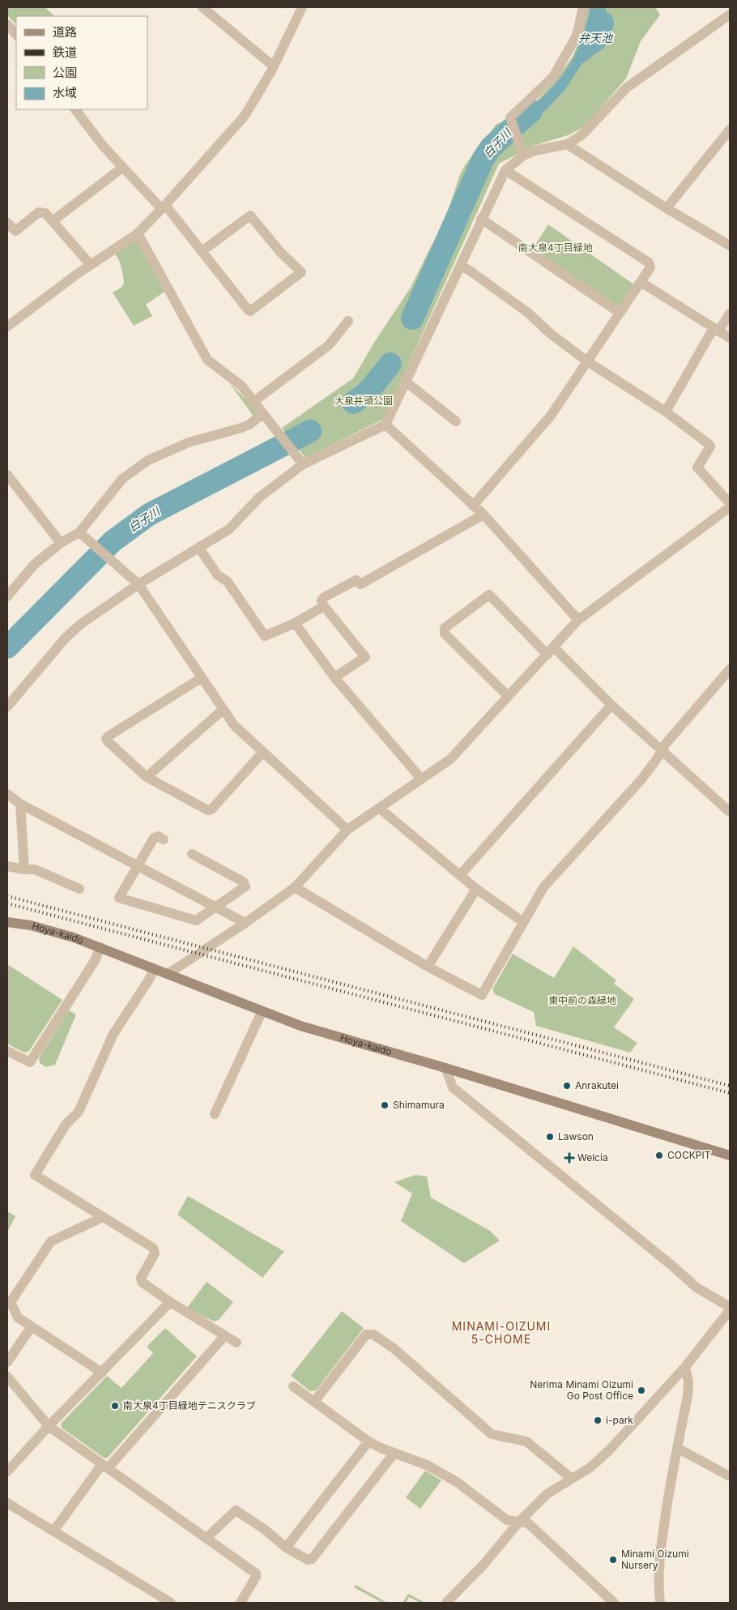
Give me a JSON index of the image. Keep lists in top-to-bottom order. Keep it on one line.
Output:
{"streets":{"main road":["Hoya-kaido"]},"districts":["MINAMI-OIZUMI 5-CHOME"],"water":["弁天池","白子川"],"parks":["南大泉4丁目緑地","大泉井頭公園","東中前の森緑地"],"places":{"other":["Anrakutei","Shimamura","Lawson","COCKPIT","Nerima Minami Oizumi Go Post Office","南大泉4丁目緑地テニスクラブ","i-park","Minami Oizumi Nursery"],"health":["Welcia"]},"legend":["道路","鉄道","公園","水域"]}
